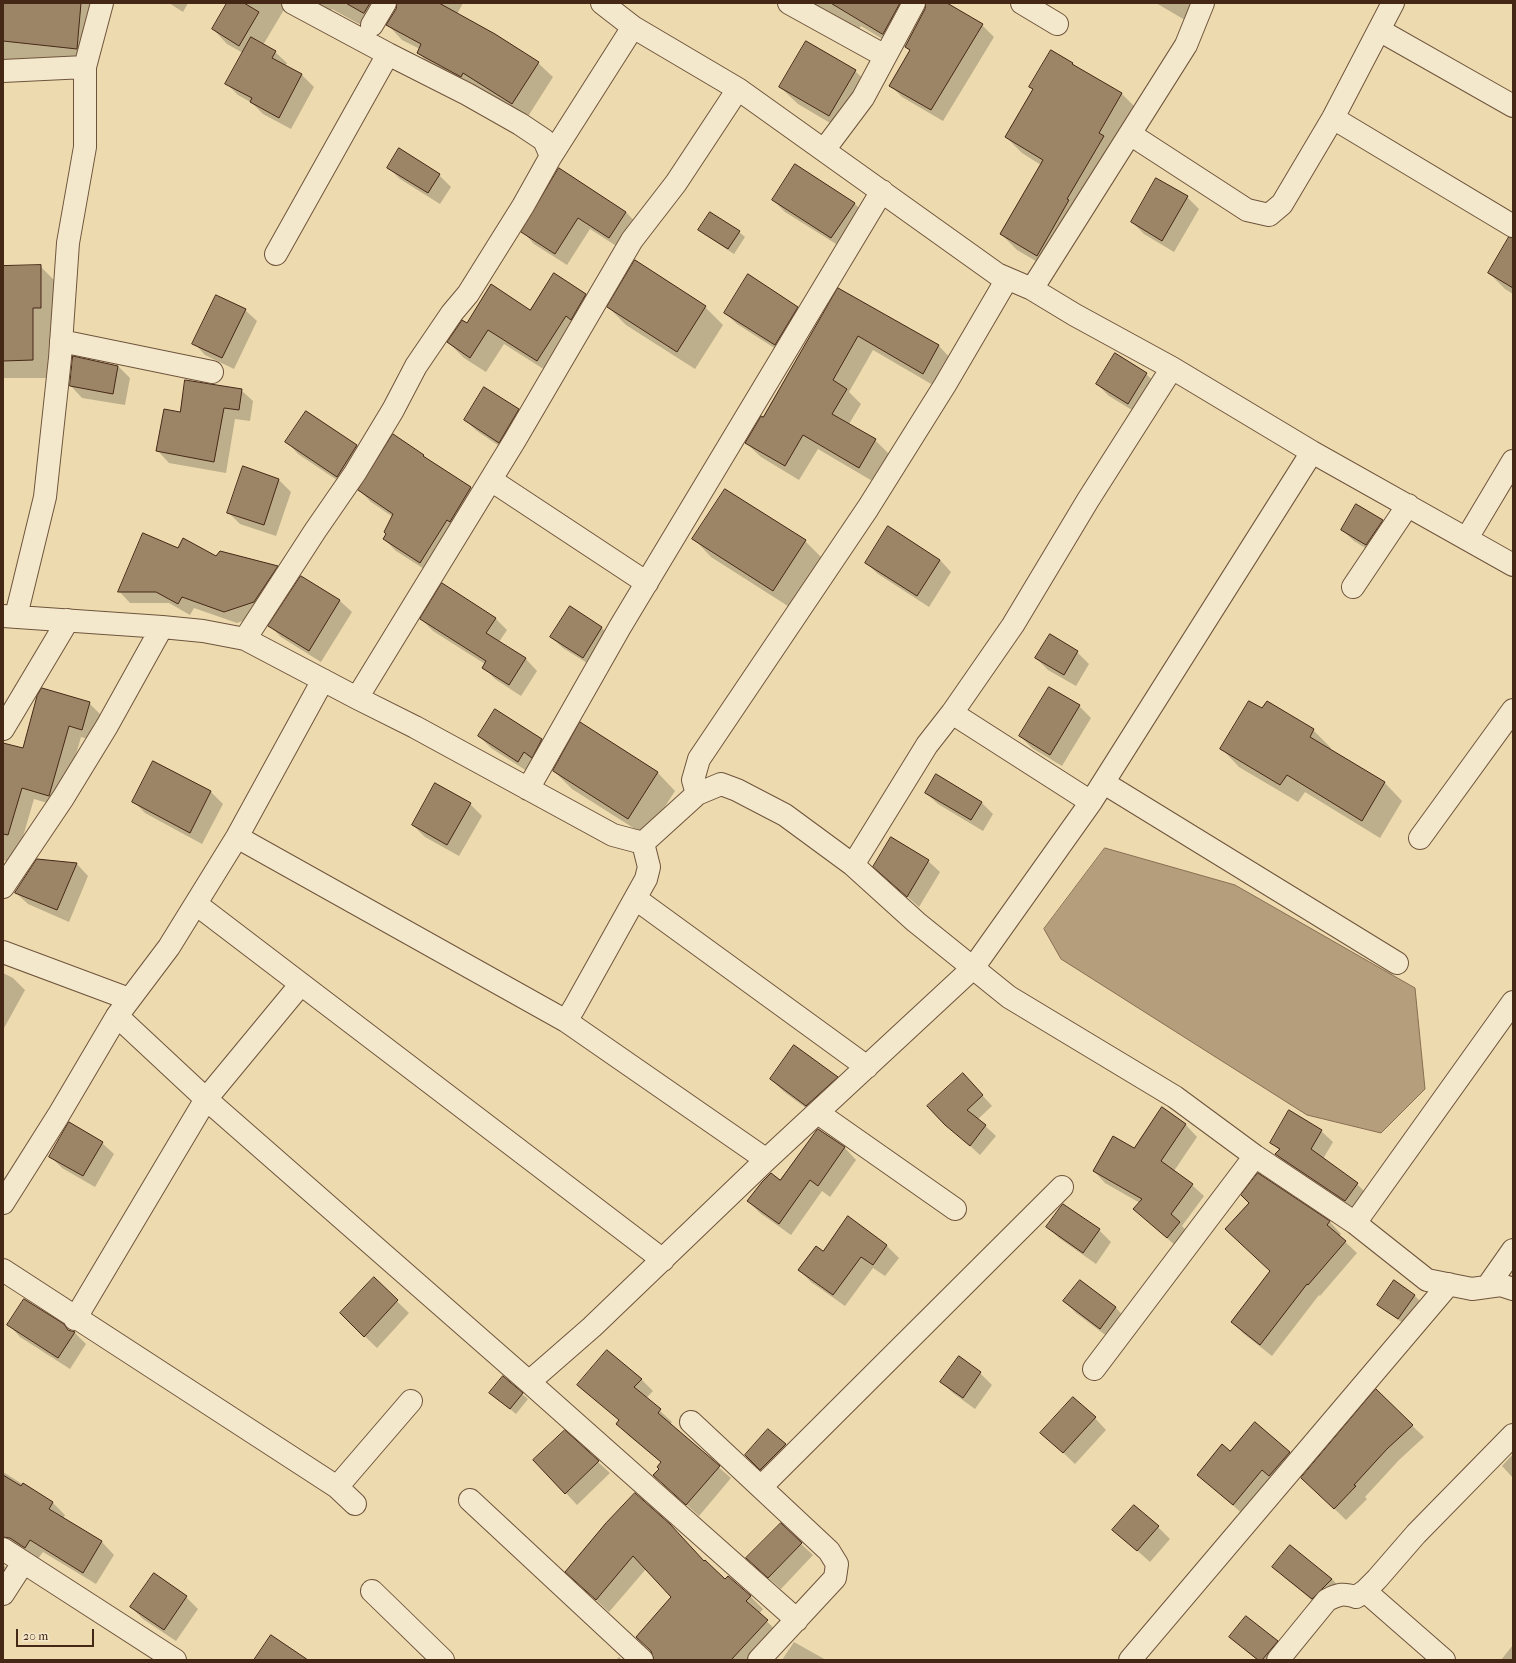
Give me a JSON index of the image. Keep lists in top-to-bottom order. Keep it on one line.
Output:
{"scale_bar":"20 m"}
